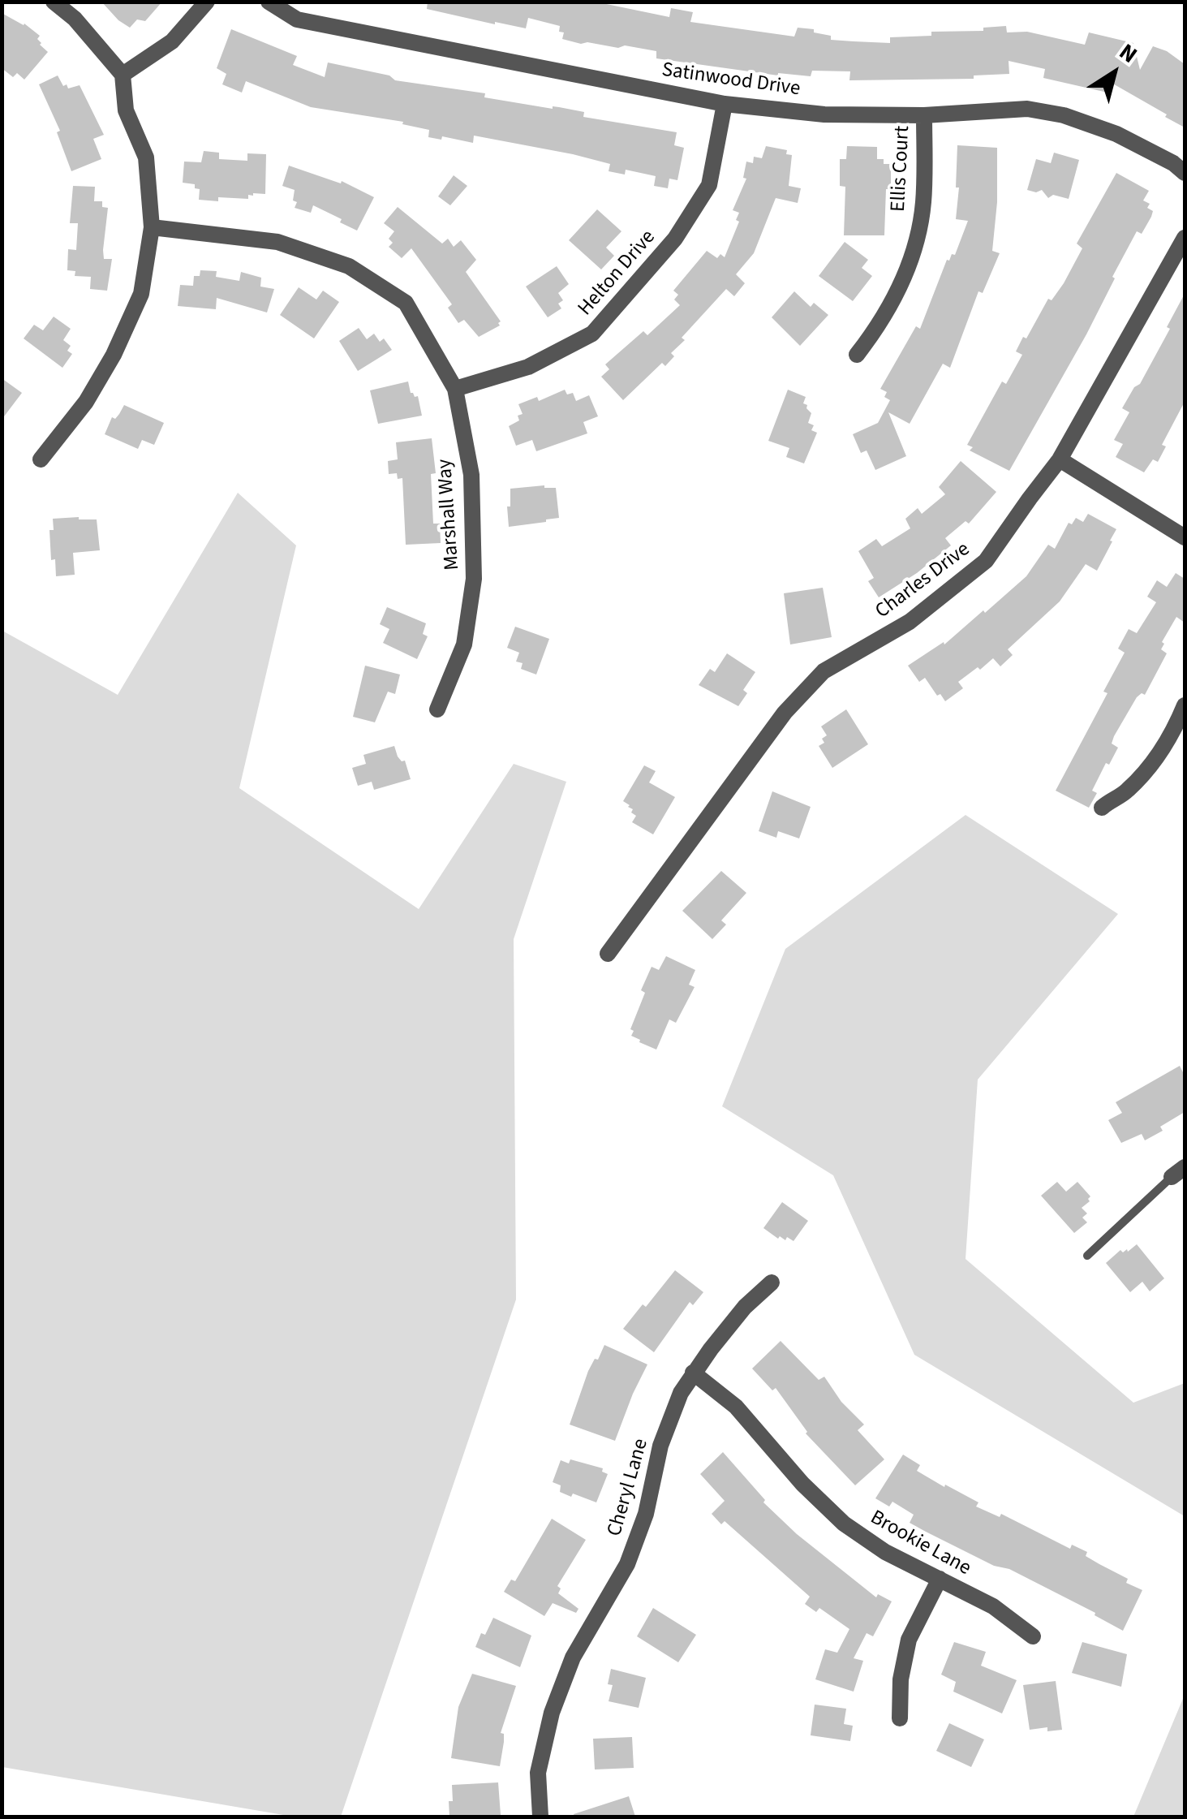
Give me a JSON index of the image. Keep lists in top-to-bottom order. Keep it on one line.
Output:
{"streets":{"street":["Satinwood Drive","Ellis Court","Helton Drive","Marshall Way","Charles Drive","Cheryl Lane","Brookie Lane"]},"crossings":[["Satinwood Drive","Ellis Court"],["Satinwood Drive","Helton Drive"],["Helton Drive","Marshall Way"],["Cheryl Lane","Brookie Lane"]],"north":"top right"}
